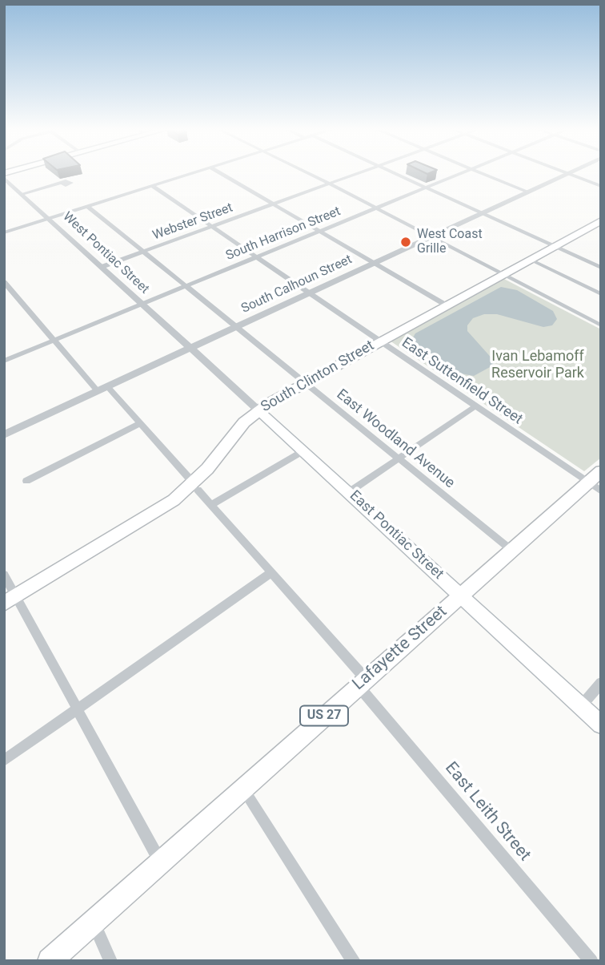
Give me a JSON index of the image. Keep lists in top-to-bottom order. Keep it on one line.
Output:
{"streets":{"highway":["South Clinton Street","Lafayette Street","US 27"],"main road":["East Pontiac Street"],"street":["Webster Street","South Harrison Street","West Pontiac Street","South Calhoun Street","East Suttenfield Street","East Woodland Avenue","East Leith Street"]},"crossings":[["Webster Street","West Pontiac Street"],["Webster Street","East Suttenfield Street"],["Webster Street","East Woodland Avenue"],["South Harrison Street","West Pontiac Street"],["South Harrison Street","East Suttenfield Street"],["South Harrison Street","East Woodland Avenue"],["West Pontiac Street","South Calhoun Street"],["West Pontiac Street","East Pontiac Street"],["South Calhoun Street","East Suttenfield Street"],["South Calhoun Street","East Woodland Avenue"],["South Calhoun Street","East Pontiac Street"],["South Calhoun Street","East Leith Street"],["South Clinton Street","East Suttenfield Street"],["South Clinton Street","East Woodland Avenue"],["South Clinton Street","East Pontiac Street"],["South Clinton Street","East Leith Street"],["East Suttenfield Street","Lafayette Street"],["East Woodland Avenue","Lafayette Street"],["East Pontiac Street","Lafayette Street"],["Lafayette Street","East Leith Street"]],"parks":["Ivan Lebamoff Reservoir Park"],"places":["West Coast Grille"]}
